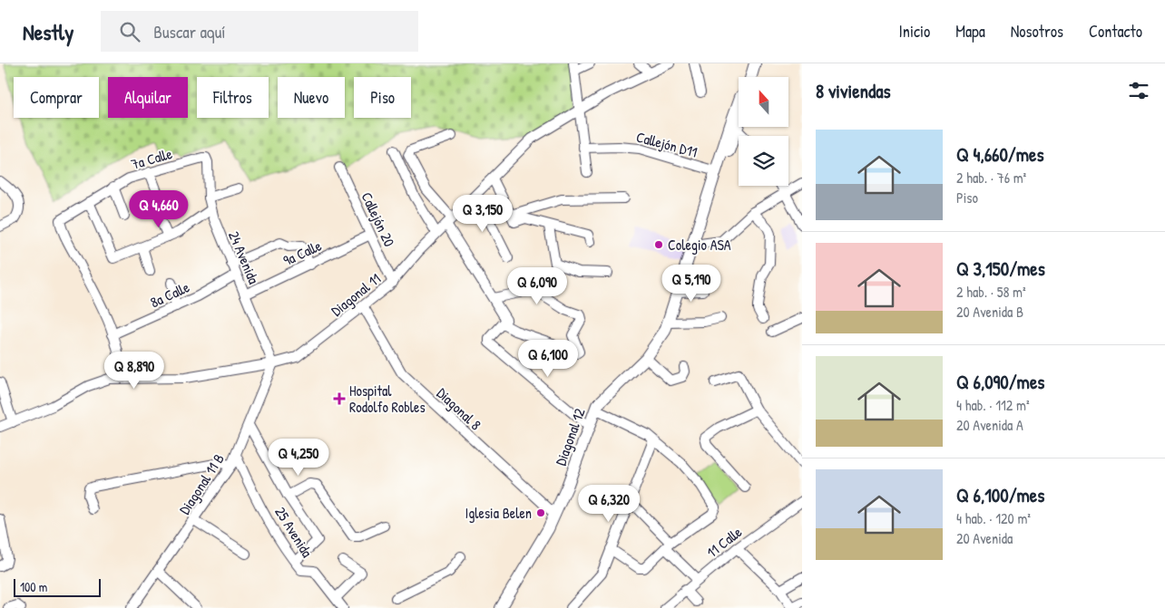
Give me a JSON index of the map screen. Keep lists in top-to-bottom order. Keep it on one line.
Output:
{"streets":{"main road":["Diagonal 12"],"street":["Callejón D11","7a Calle","Callejón 20","9a Calle","24 Avenida","8a Calle","Diagonal 11","Diagonal 8","Diagonal 11 B","25 Avenida","11 Calle"]},"crossings":[["Callejón D11","Diagonal 12"],["7a Calle","24 Avenida"],["7a Calle","8a Calle"],["Callejón 20","9a Calle"],["Callejón 20","Diagonal 11"],["9a Calle","24 Avenida"],["24 Avenida","8a Calle"],["24 Avenida","Diagonal 11"],["24 Avenida","Diagonal 11 B"],["Diagonal 11","Diagonal 8"],["Diagonal 11","Diagonal 11 B"],["Diagonal 8","Diagonal 12"],["Diagonal 11 B","25 Avenida"]],"places":{"other":["Colegio ASA","Iglesia Belen"],"health":["Hospital Rodolfo Robles"]},"scale_bar":"100 m","north":"top","page":{"header":"Nestly","search":"Buscar aquí","nav":["Inicio","Mapa","Nosotros","Contacto"],"heading":"8 viviendas","chip":["Comprar","Alquilar","Filtros","Nuevo","Piso"],"list":[{"name":"Q 4,660/mes","note":"2 hab. · 76 m² · Piso"},{"name":"Q 3,150/mes","note":"2 hab. · 58 m² · 20 Avenida B"},{"name":"Q 6,090/mes","note":"4 hab. · 112 m² · 20 Avenida A"},{"name":"Q 6,100/mes","note":"4 hab. · 120 m² · 20 Avenida"}],"price":["Q 4,660","Q 3,150","Q 5,190","Q 6,090","Q 6,100","Q 8,890","Q 4,250","Q 6,320"],"scale":"100 m"}}
